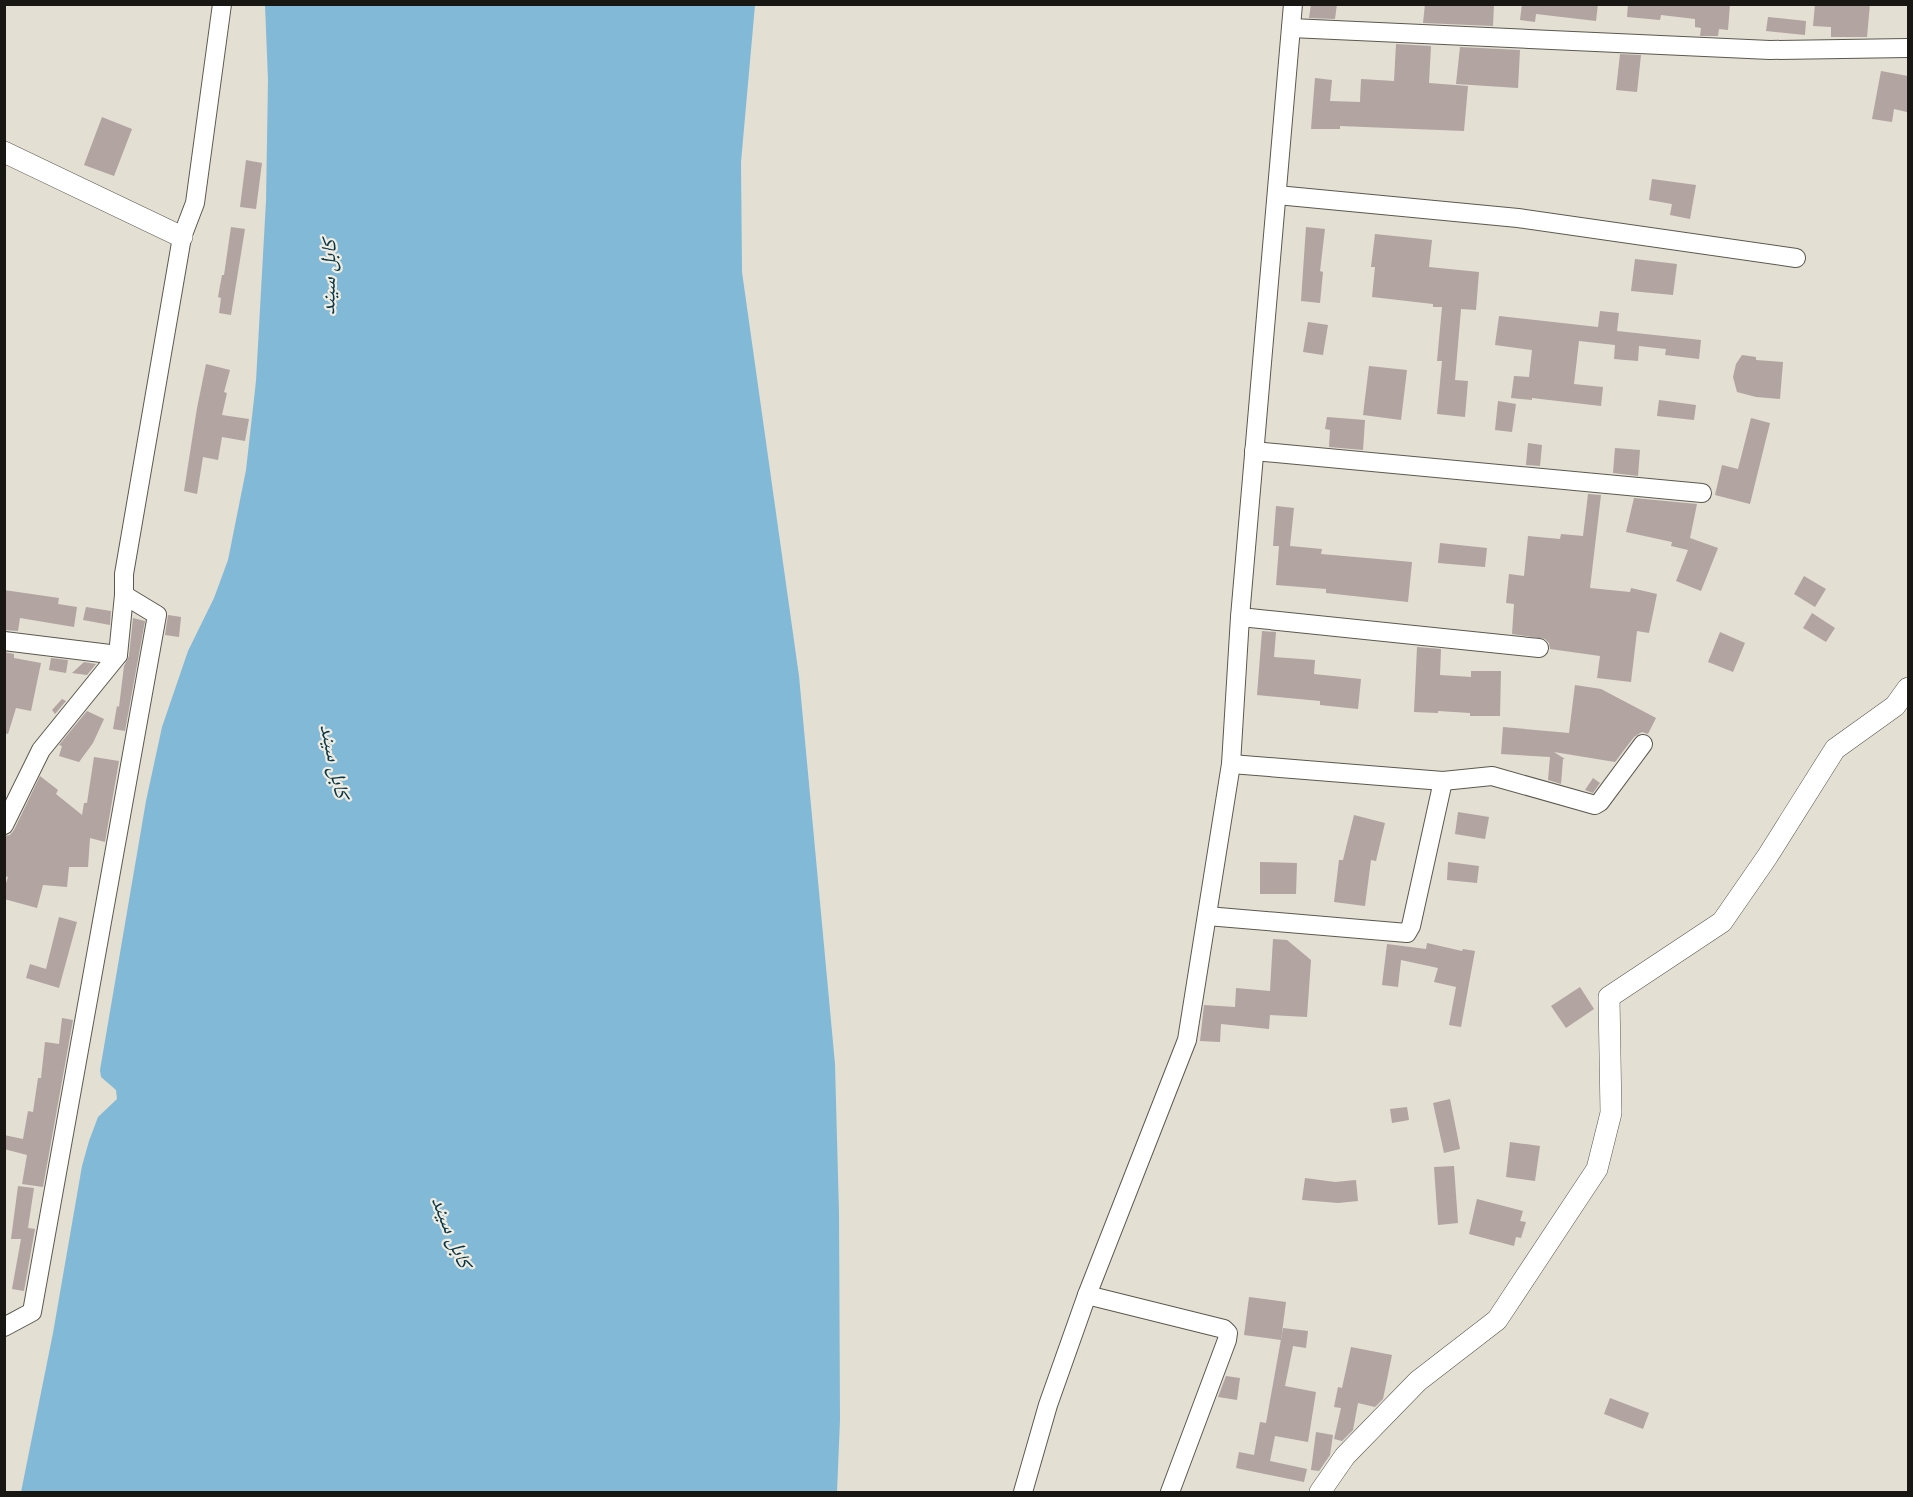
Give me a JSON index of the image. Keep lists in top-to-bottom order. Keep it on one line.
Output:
{"water":["کابل سيند"]}
